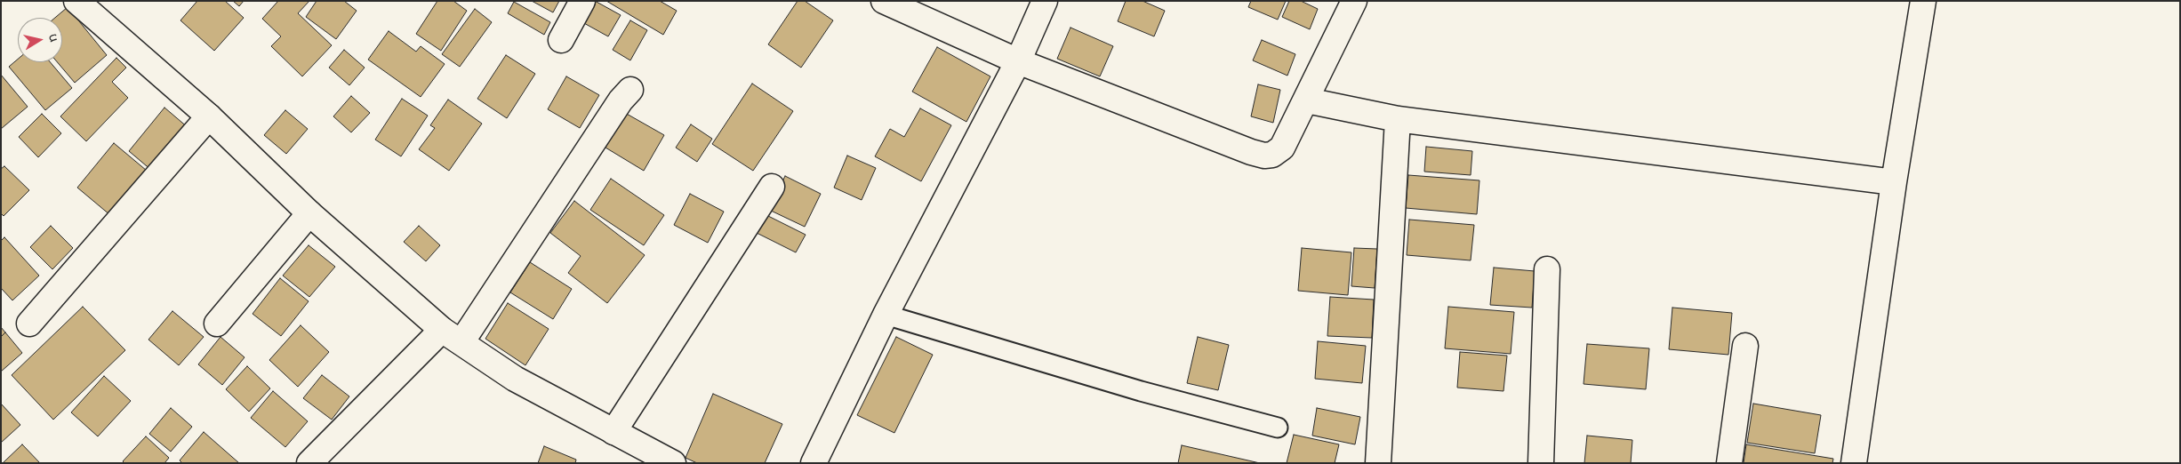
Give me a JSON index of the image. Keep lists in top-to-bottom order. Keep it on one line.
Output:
{"north":"right"}
